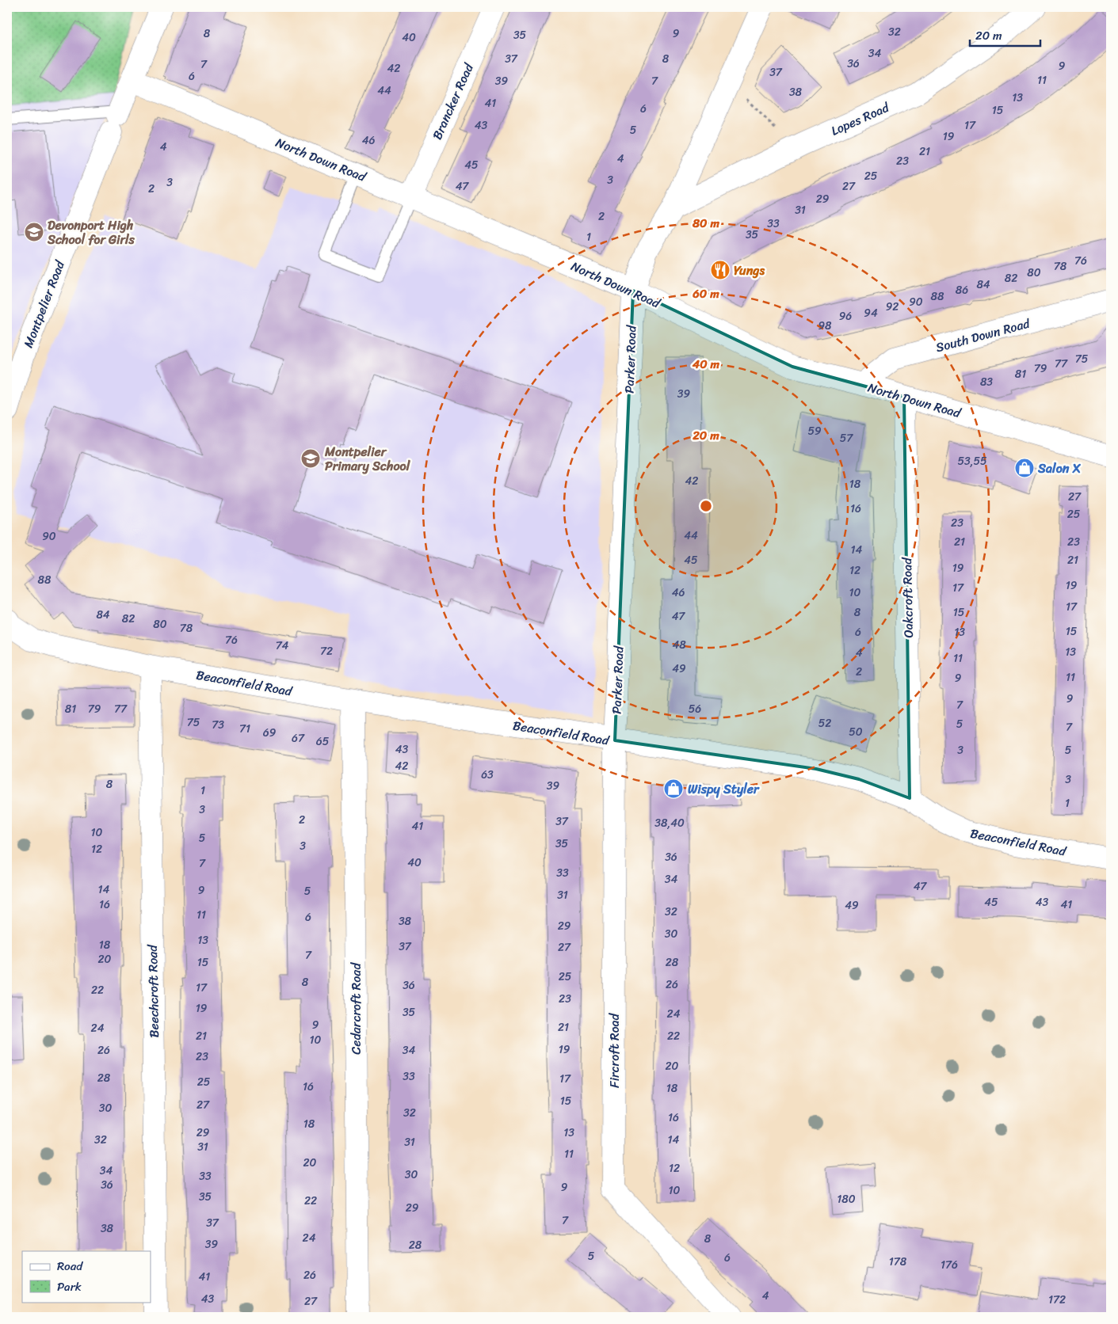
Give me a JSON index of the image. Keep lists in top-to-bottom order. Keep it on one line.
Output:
{"streets":{"street":["Brancker Road","Lopes Road","North Down Road","Montpelier Road","South Down Road","Parker Road","Oakcroft Road","Beaconfield Road","Beechcroft Road","Cedarcroft Road","Fircroft Road"]},"crossings":[["Brancker Road","North Down Road"],["Lopes Road","Parker Road"],["North Down Road","Montpelier Road"],["North Down Road","South Down Road"],["North Down Road","Parker Road"],["North Down Road","Oakcroft Road"],["Parker Road","Beaconfield Road"],["Parker Road","Fircroft Road"],["Oakcroft Road","Beaconfield Road"],["Beaconfield Road","Beechcroft Road"],["Beaconfield Road","Cedarcroft Road"],["Beaconfield Road","Fircroft Road"]],"places":{"school or university":["Devonport High School for Girls","Montpelier Primary School"],"restaurant":["Yungs"],"shop":["Salon X","Wispy Styler"]},"house_numbers":["32","8","9","35","40","34","37","8","36","7","9","42","37","6","11","39","7","44","38","13","41","6","15","43","17","5","19","46","4","21","4","23","45","25","3","3","47","27","2","29","31","2","33","35","1","76","78","80","82","84","86","88","90","92","94","96","98","75","77","79","81","83","39","59","57","53,55","42","18","27","16","25","23","44","90","21","23","14","45","21","19","12","88","19","17","46","10","17","8","15","84","47","82","80","78","15","6","13","76","48","74","72","13","4","11","49","2","11","9","9","7","81","79","77","56","75","52","5","73","7","71","50","69","67","65","43","3","5","42","63","3","8","39","1","1","3","2","37","38,40","41","10","5","35","3","12","36","40","7","33","34","47","14","9","5","31","45","43","16","41","49","32","11","6","38","29","30","13","18","37","27","7","20","15","28","25","8","26","36","17","22","23","19","35","24","9","21","24","21","22","10","19","26","34","23","20","33","28","17","25","16","18","15","27","30","32","16","18","29","13","32","14","31","31","11","20","12","34","30","33","36","9","10","35","180","22","29","7","37","38","24","8","39","28","5","6","178","176","26","41","4","43","172","27"],"legend":["Road","Park"],"scale_bar":"20 m","rings":["80 m","60 m","40 m","20 m"]}
